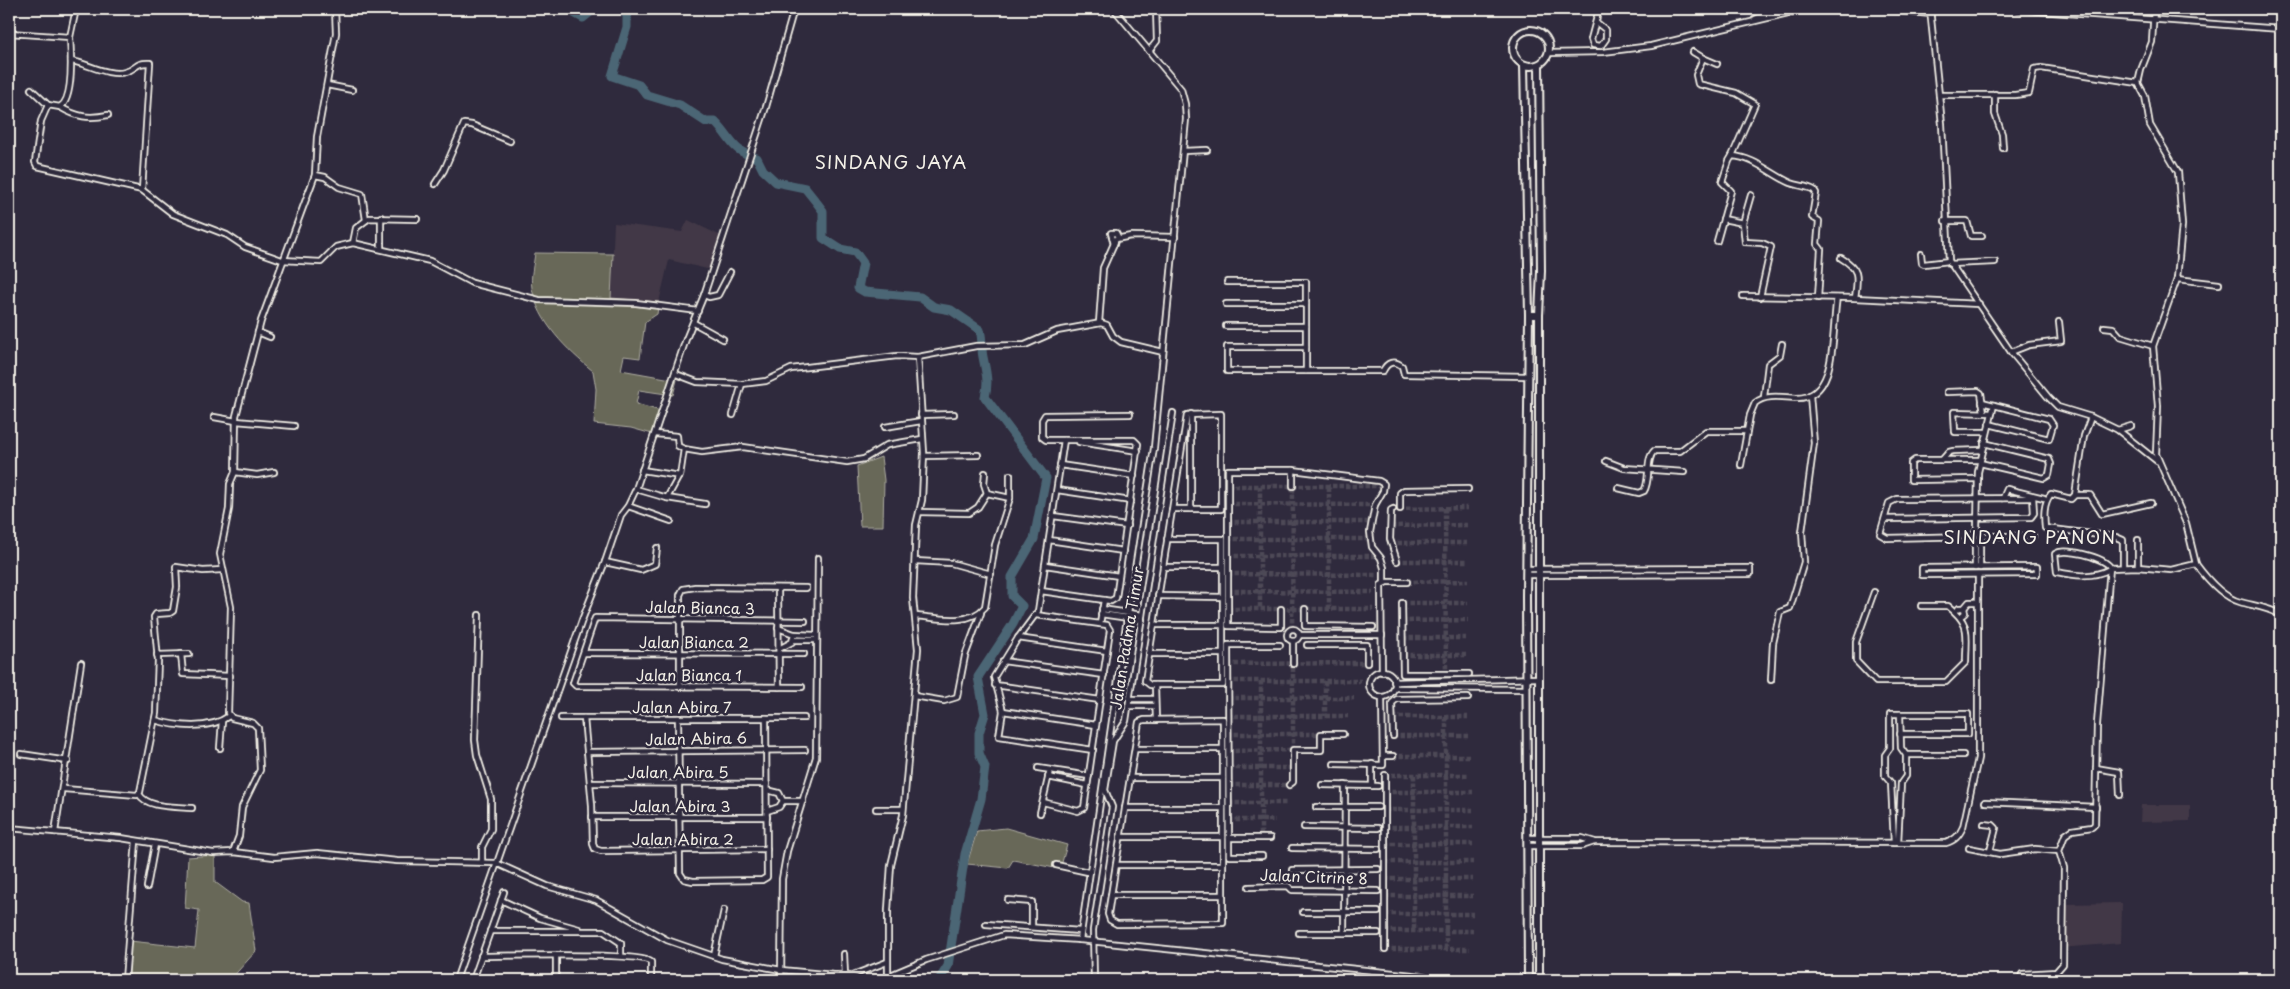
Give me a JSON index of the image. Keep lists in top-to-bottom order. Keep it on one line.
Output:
{"streets":{"street":["Jalan Bianca 3","Jalan Padma Timur","Jalan Bianca 2","Jalan Bianca 1","Jalan Abira 7","Jalan Abira 6","Jalan Abira 5","Jalan Abira 3","Jalan Abira 2","Jalan Citrine 8"]},"crossings":[["Jalan Bianca 3","Jalan Bianca 2"],["Jalan Bianca 3","Jalan Bianca 1"],["Jalan Bianca 2","Jalan Bianca 1"],["Jalan Abira 3","Jalan Abira 2"]],"districts":["SINDANG JAYA","SINDANG PANON"]}
